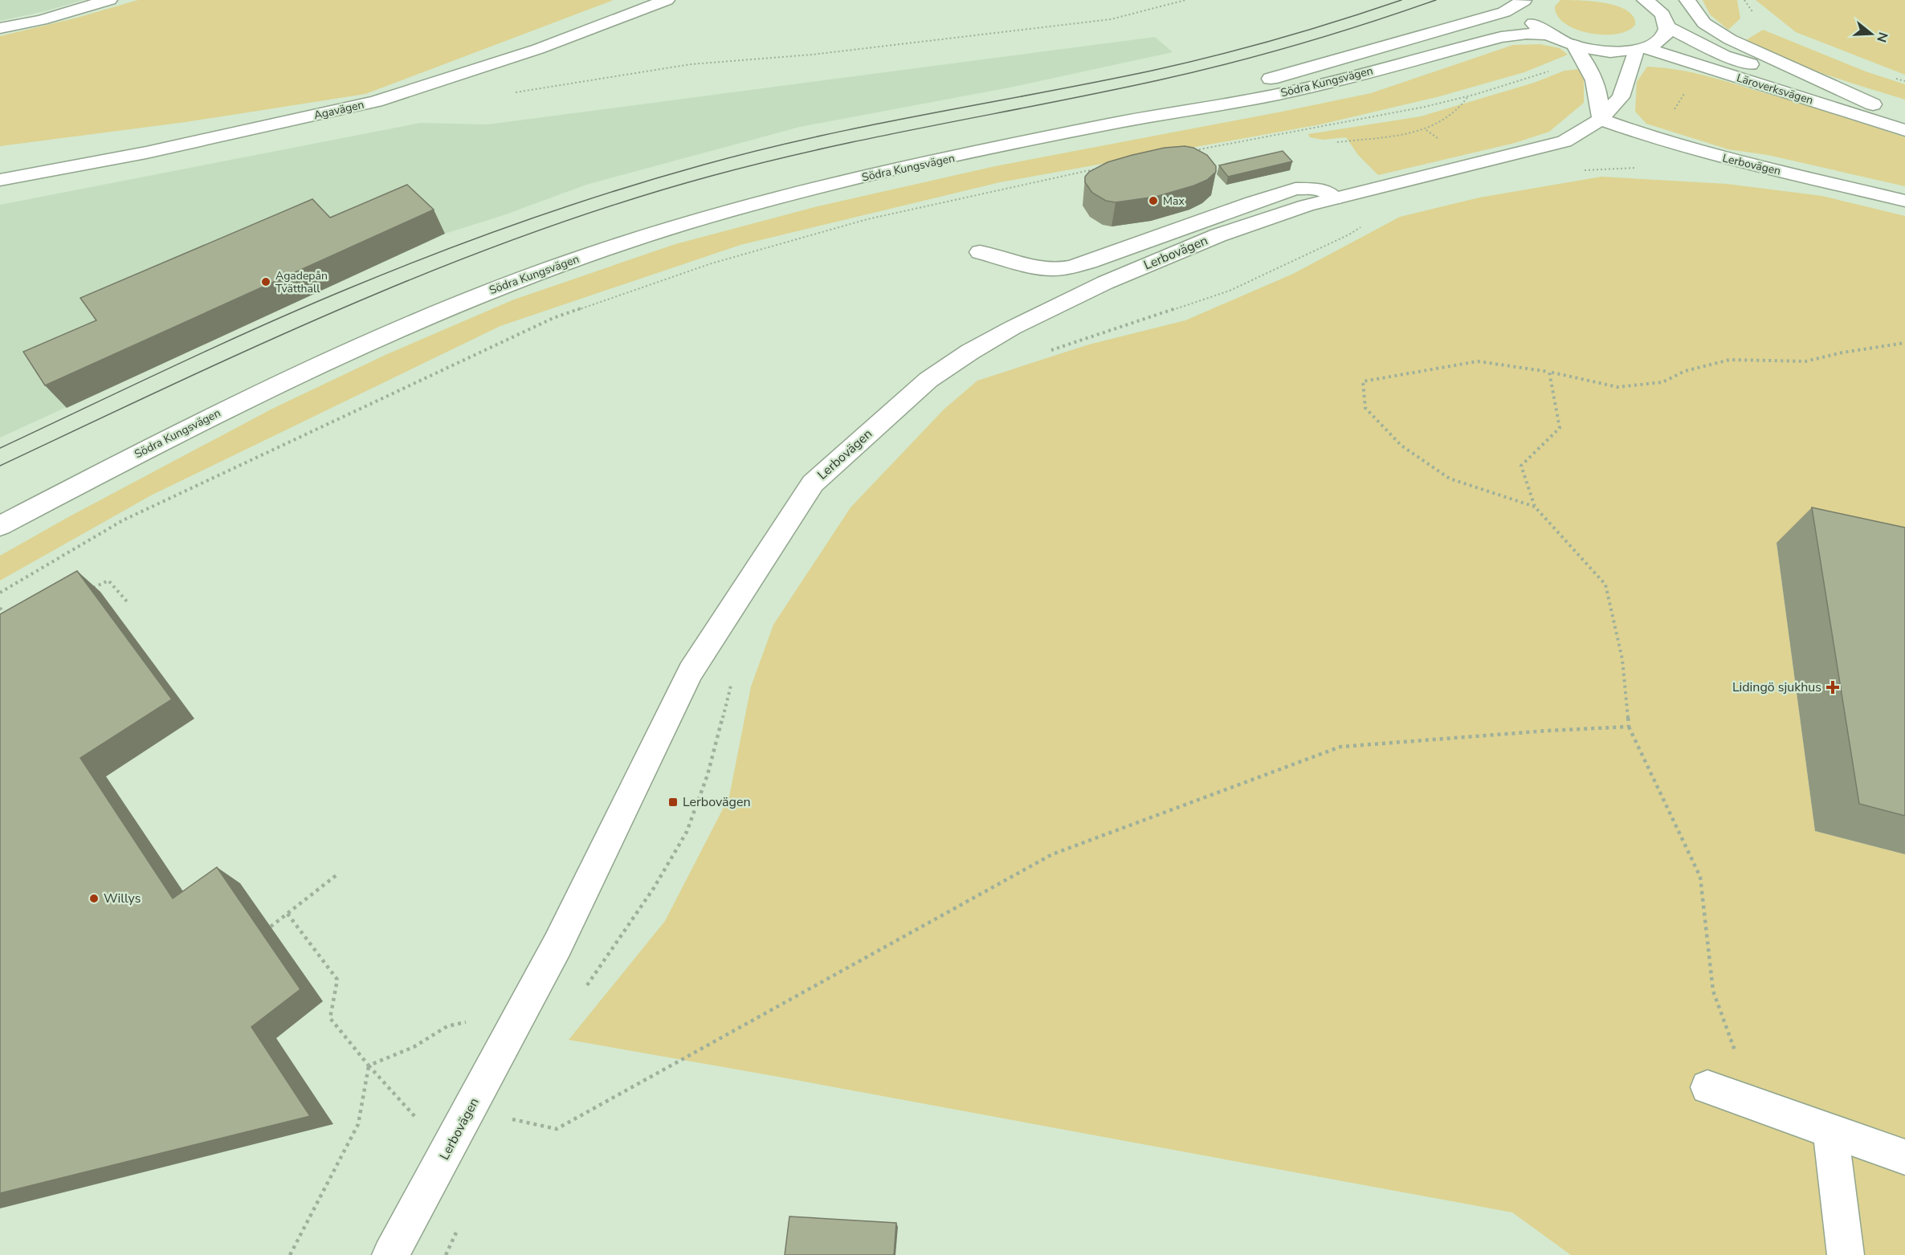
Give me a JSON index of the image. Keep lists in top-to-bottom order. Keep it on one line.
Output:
{"streets":{"street":["Södra Kungsvägen","Läroverksvägen","Agavägen","Lerbovägen"]},"crossings":[["Södra Kungsvägen","Läroverksvägen"],["Södra Kungsvägen","Lerbovägen"],["Läroverksvägen","Lerbovägen"]],"places":{"other":["Max","Agadepån Tvätthall","Willys"],"health":["Lidingö sjukhus"],"transit":["Lerbovägen"]},"north":"right"}
